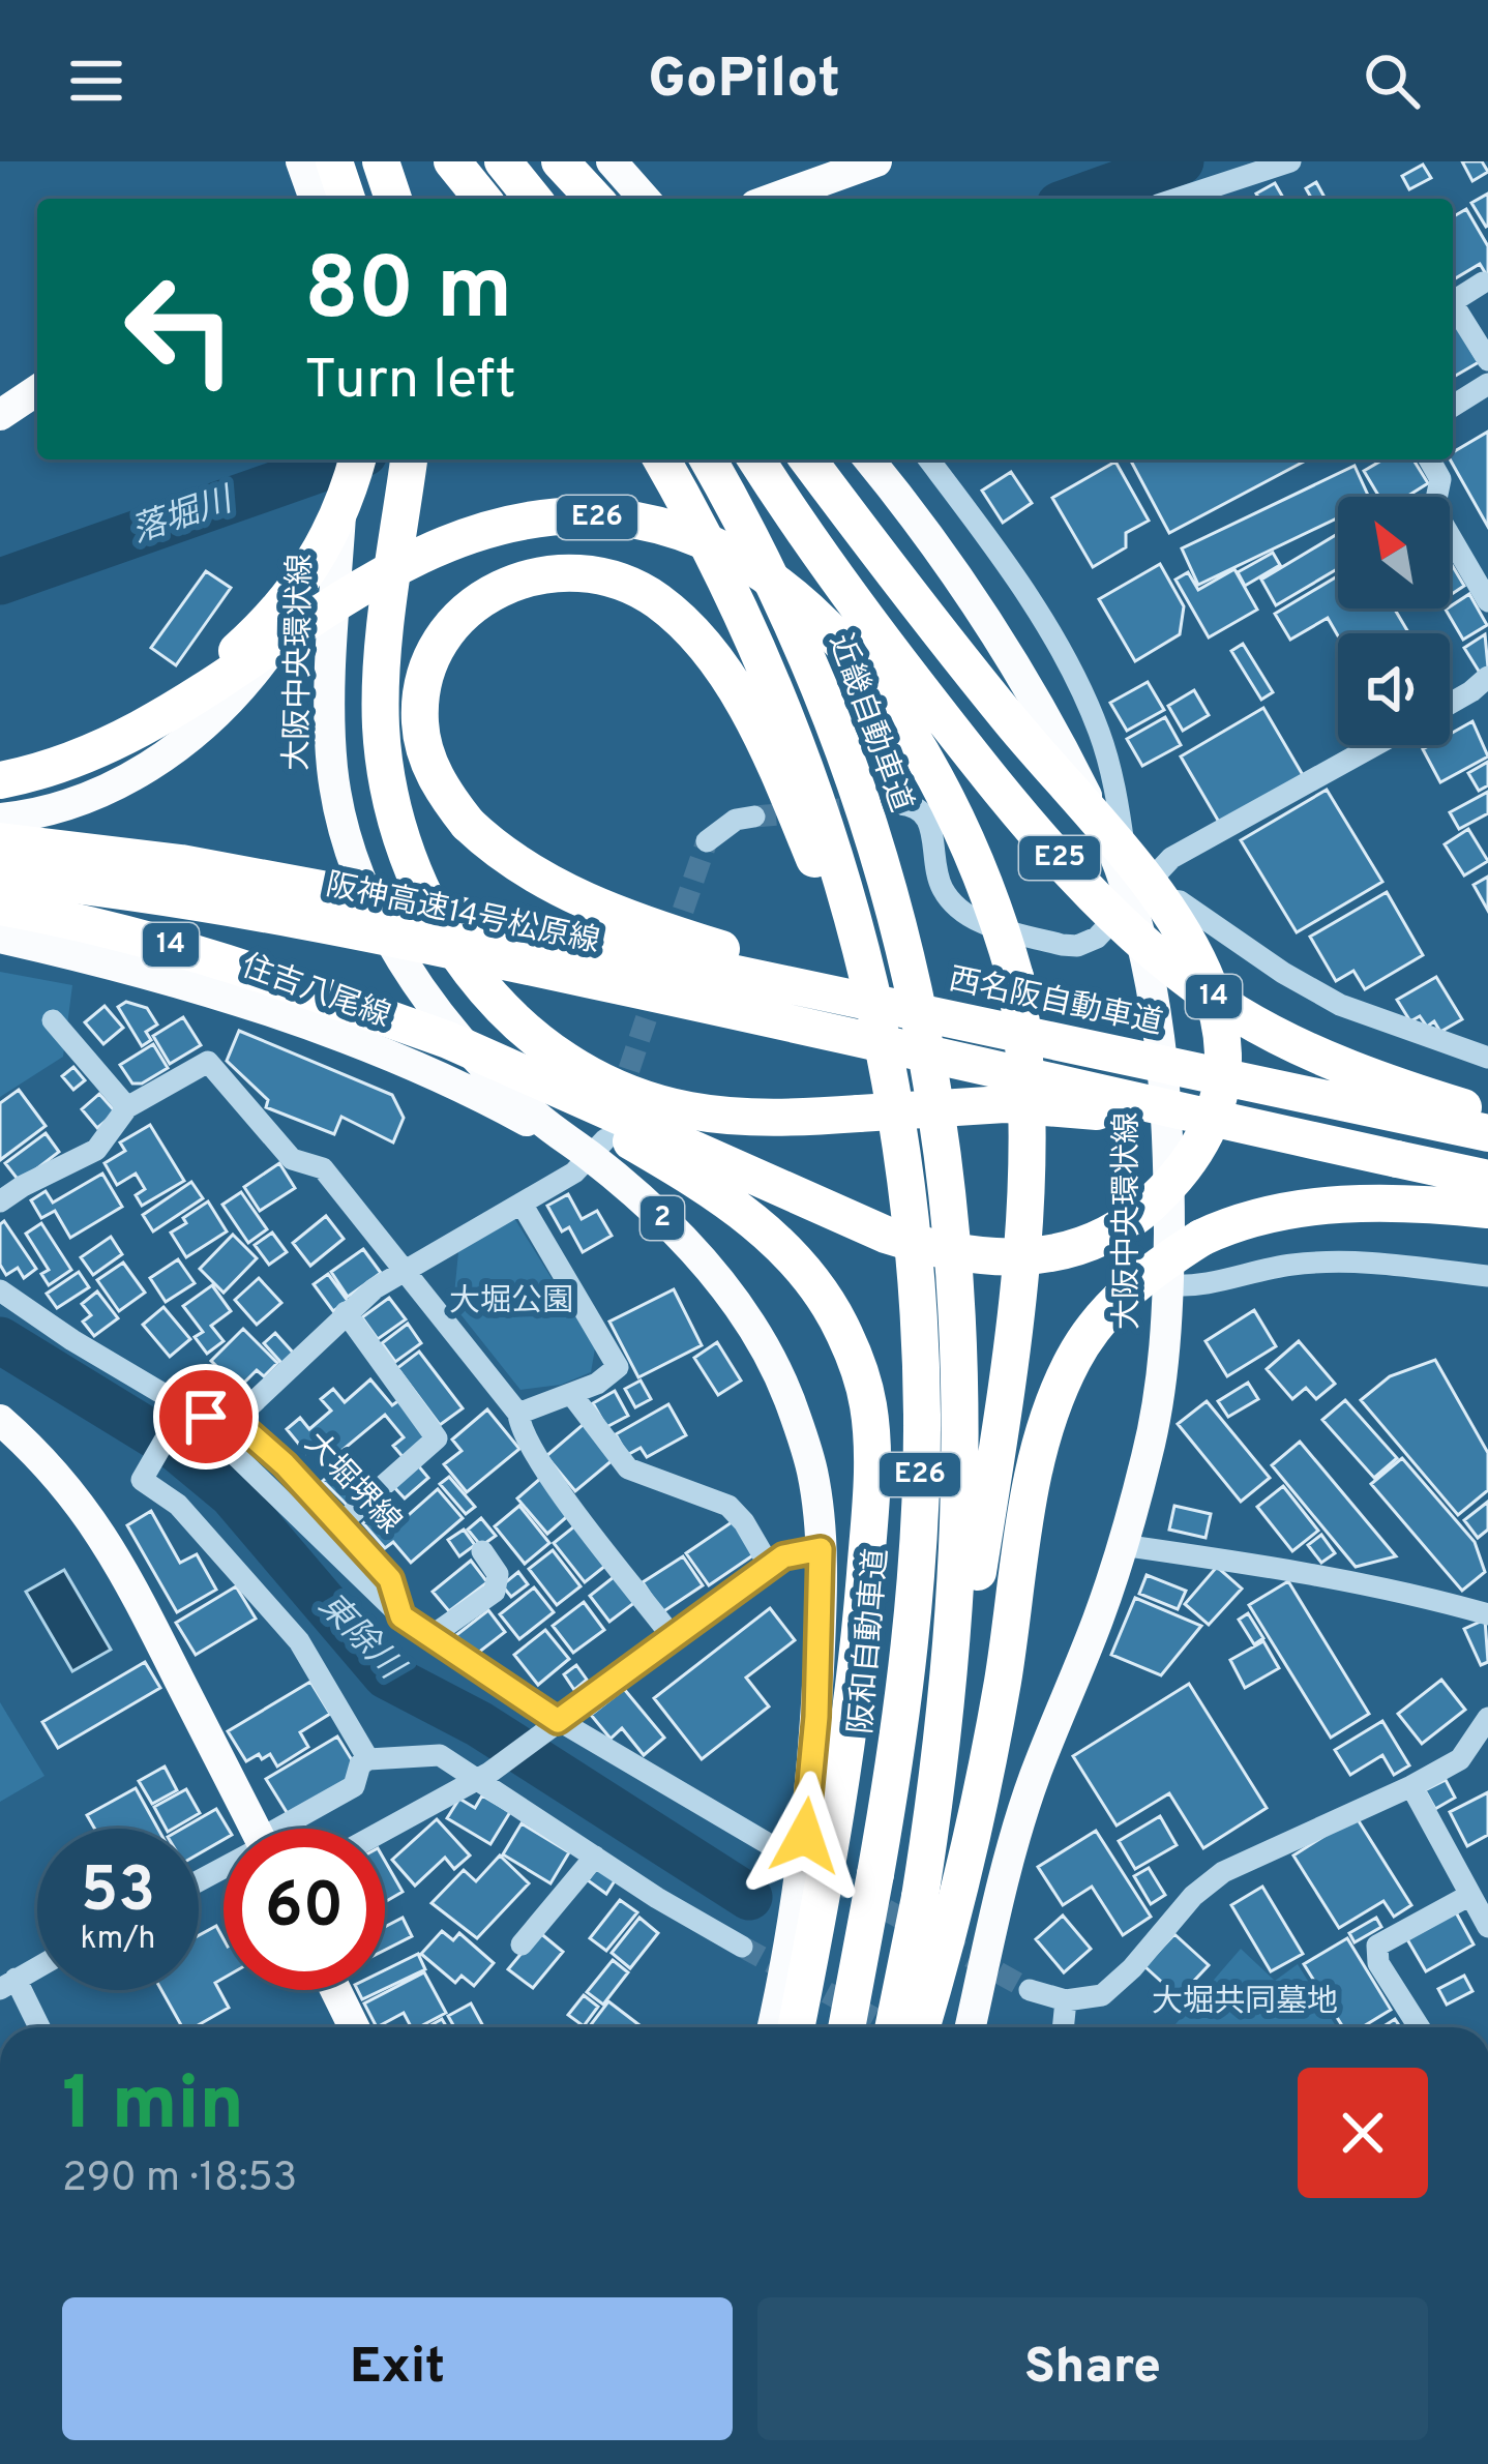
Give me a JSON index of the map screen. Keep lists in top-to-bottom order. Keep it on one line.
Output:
{"streets":{"highway":["E26","近畿自動車道","E25","阪神高速14号松原線","14","西名阪自動車道","阪和自動車道"],"main road":["大阪中央環状線","住吉八尾線","2"],"street":["大堀堺線"]},"crossings":[["E26","大阪中央環状線"],["E26","近畿自動車道"],["E26","阪神高速14号松原線"],["E26","西名阪自動車道"],["E26","阪和自動車道"],["大阪中央環状線","住吉八尾線"],["近畿自動車道","阪神高速14号松原線"],["近畿自動車道","西名阪自動車道"],["近畿自動車道","阪和自動車道"],["阪神高速14号松原線","西名阪自動車道"],["阪神高速14号松原線","阪和自動車道"],["西名阪自動車道","阪和自動車道"]],"water":["落堀川","東除川"],"parks":["大堀公園","大堀共同墓地"],"north":"top left","page":{"header":"GoPilot","turn":["80 m","Turn left"],"speed":"53 km/h","limit":"60","heading":["1 min","290 m · 18:53"],"buttons":["Exit","Share"]}}
